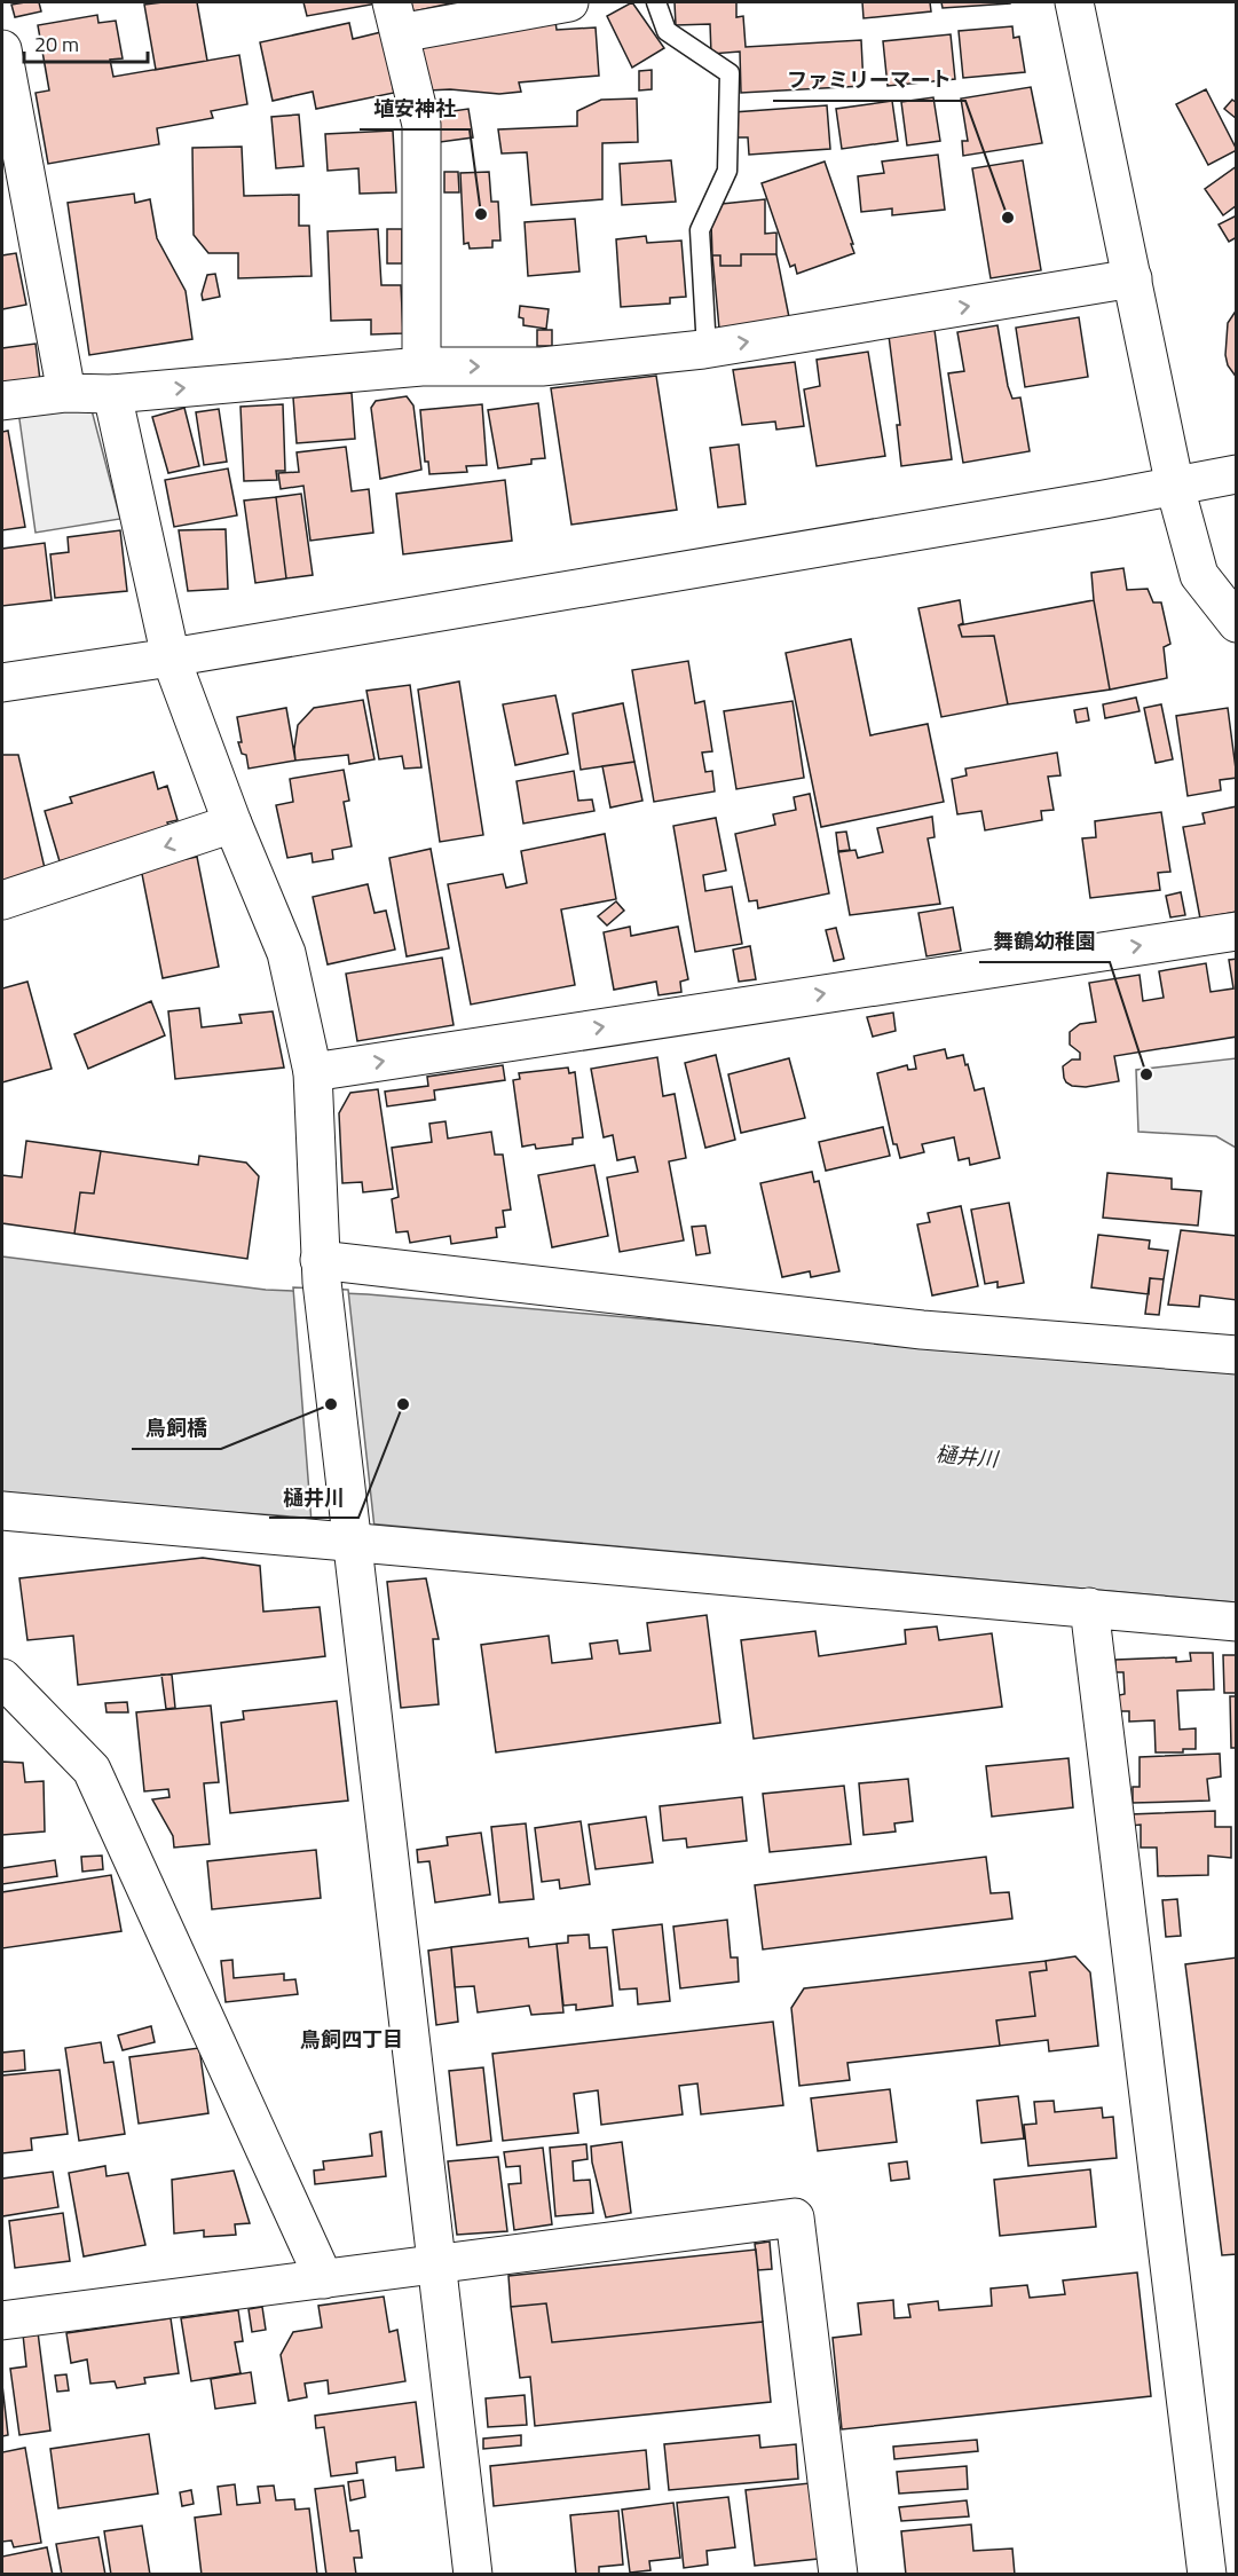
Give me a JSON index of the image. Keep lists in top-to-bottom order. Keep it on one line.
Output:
{"districts":["鳥飼四丁目"],"water":["樋井川"],"places":["埴安神社","ファミリーマート","舞鶴幼稚園","鳥飼橋","樋井川"],"scale_bar":"20 m"}
